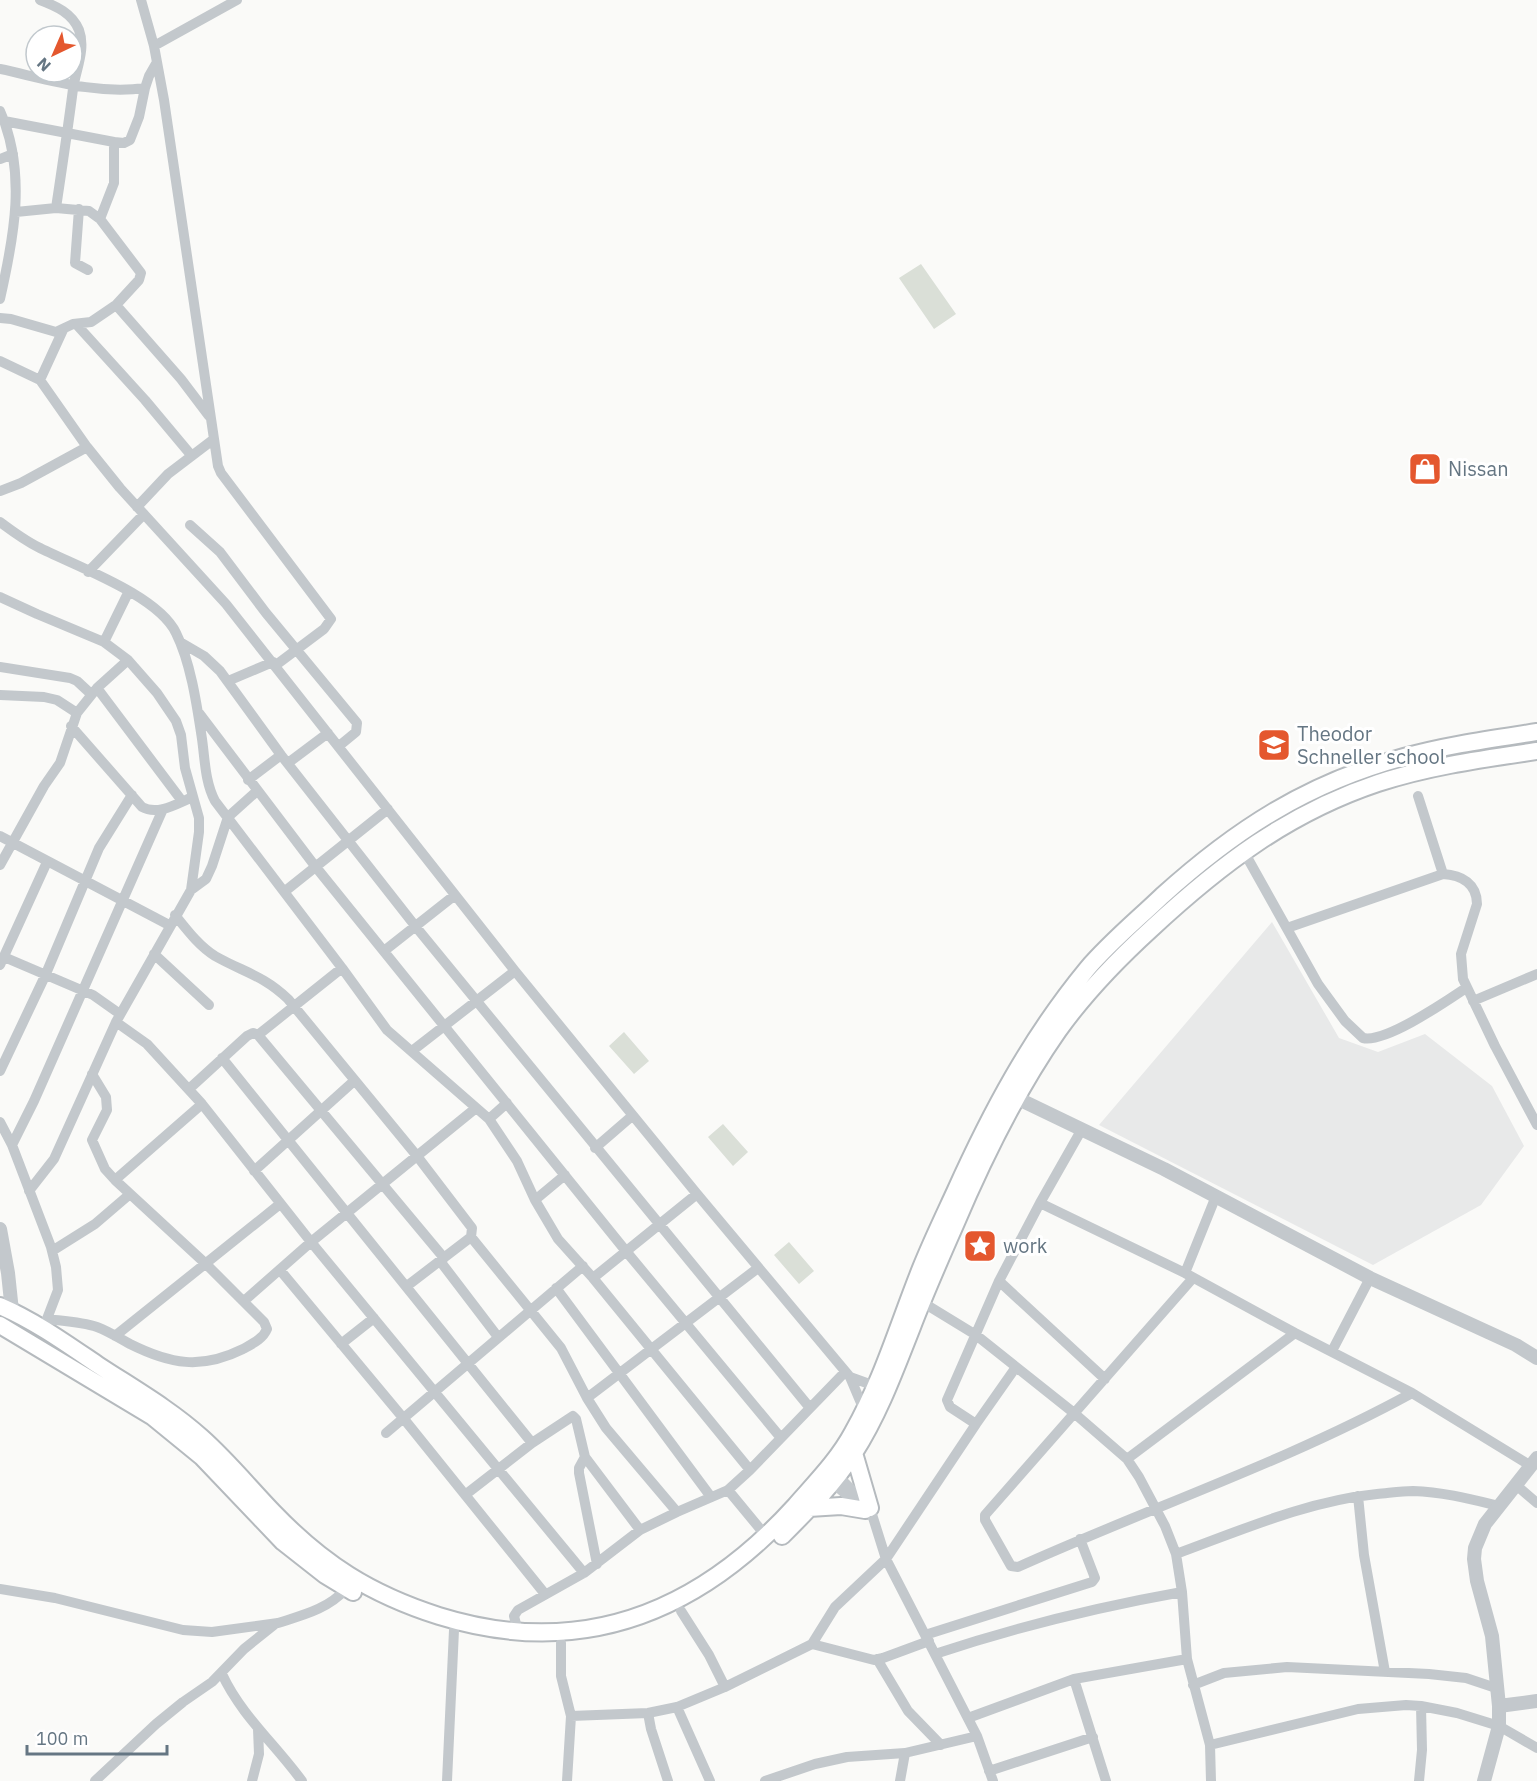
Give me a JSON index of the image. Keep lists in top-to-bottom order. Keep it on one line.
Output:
{"places":{"shop":["Nissan"],"school or university":["Theodor Schneller school"],"place":["work"]},"scale_bar":"100 m","north":"bottom left"}
